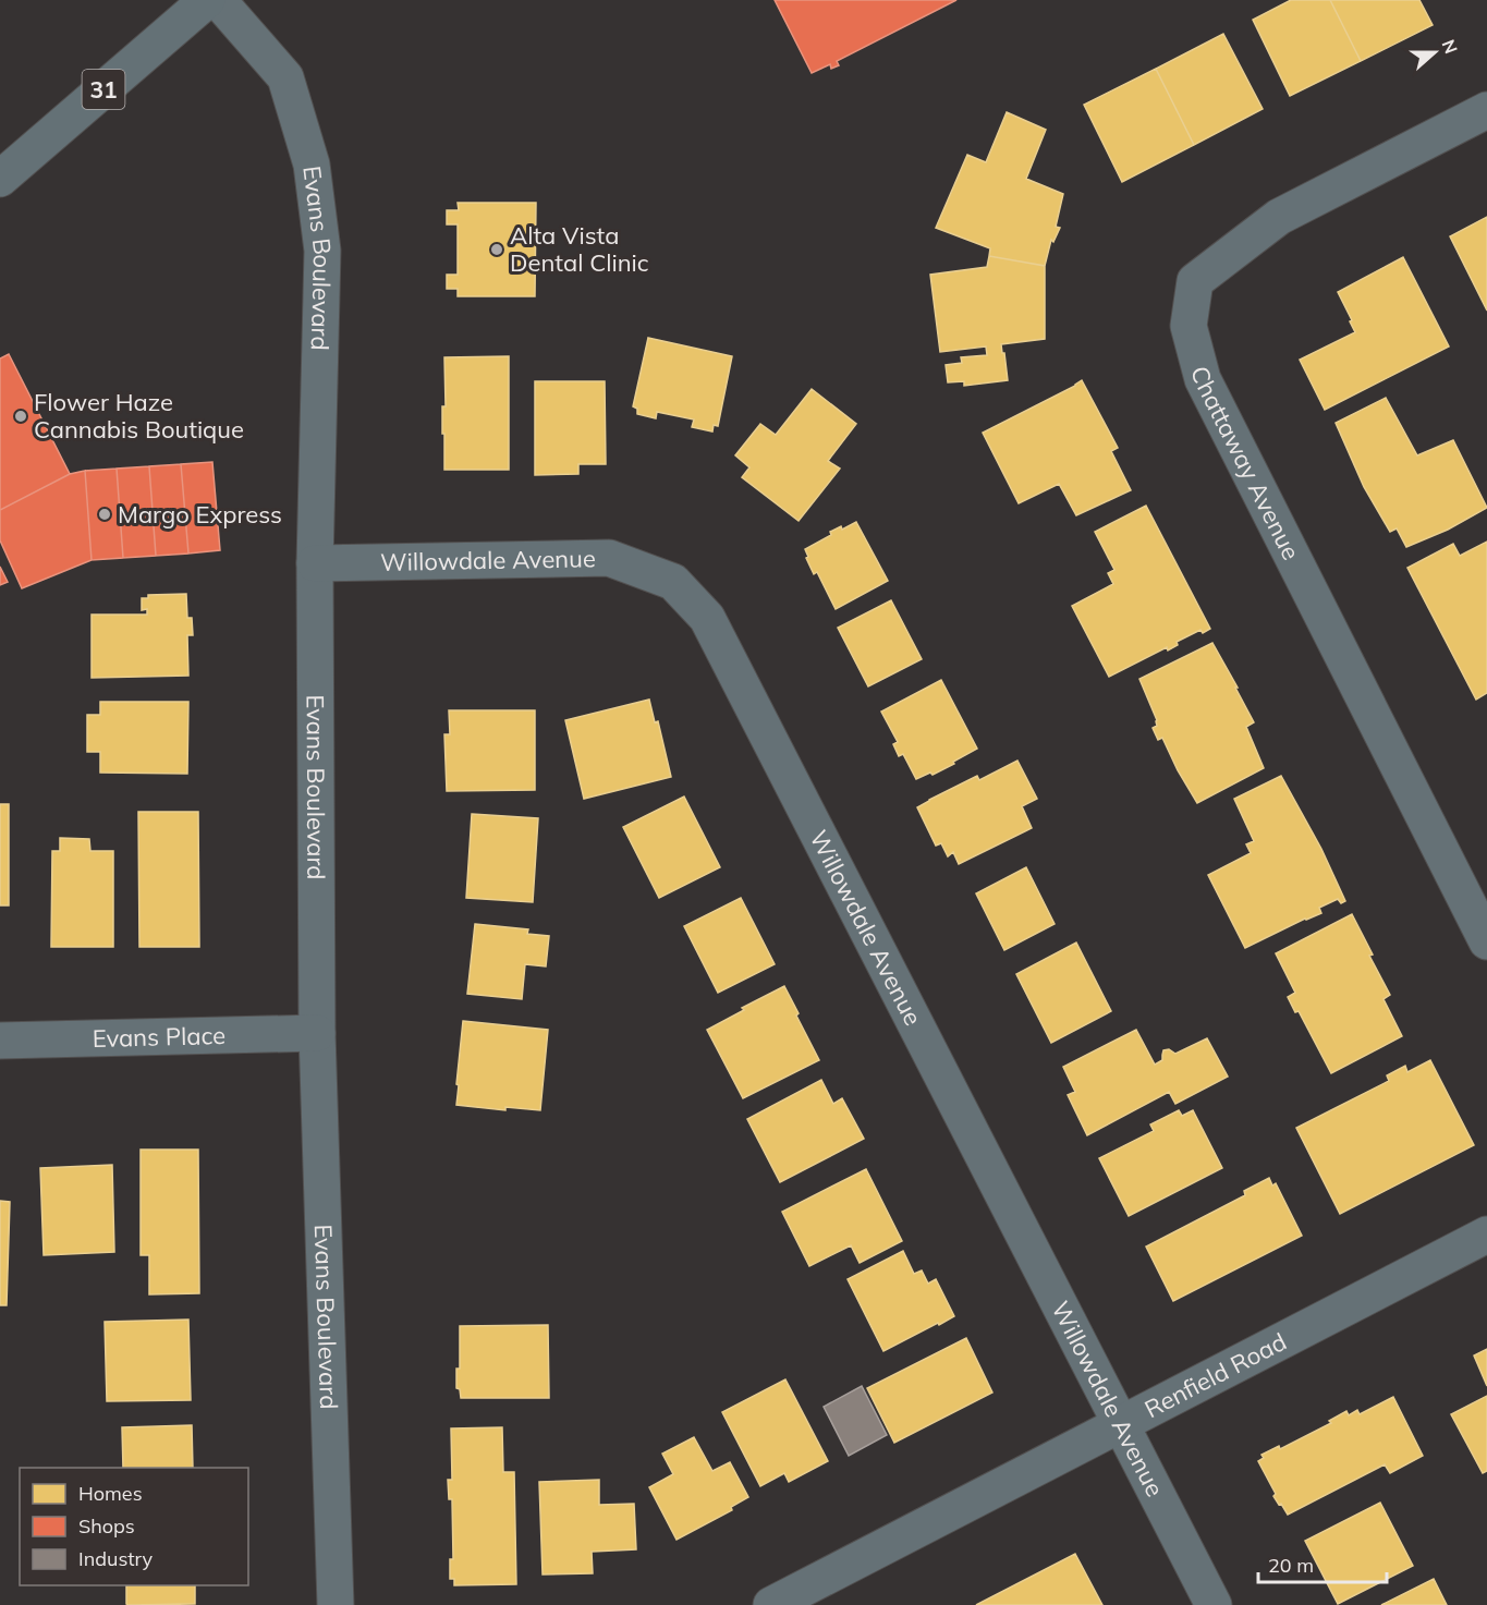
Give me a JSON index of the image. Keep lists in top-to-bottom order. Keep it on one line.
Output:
{"streets":{"main road":["31"],"street":["Evans Boulevard","Chattaway Avenue","Willowdale Avenue","Evans Place","Renfield Road"]},"crossings":[["Evans Boulevard","Willowdale Avenue"],["Evans Boulevard","Evans Place"],["Willowdale Avenue","Renfield Road"]],"places":["Alta Vista Dental Clinic","Flower Haze Cannabis Boutique","Margo Express"],"legend":["Homes","Shops","Industry"],"scale_bar":"20 m","north":"right"}
